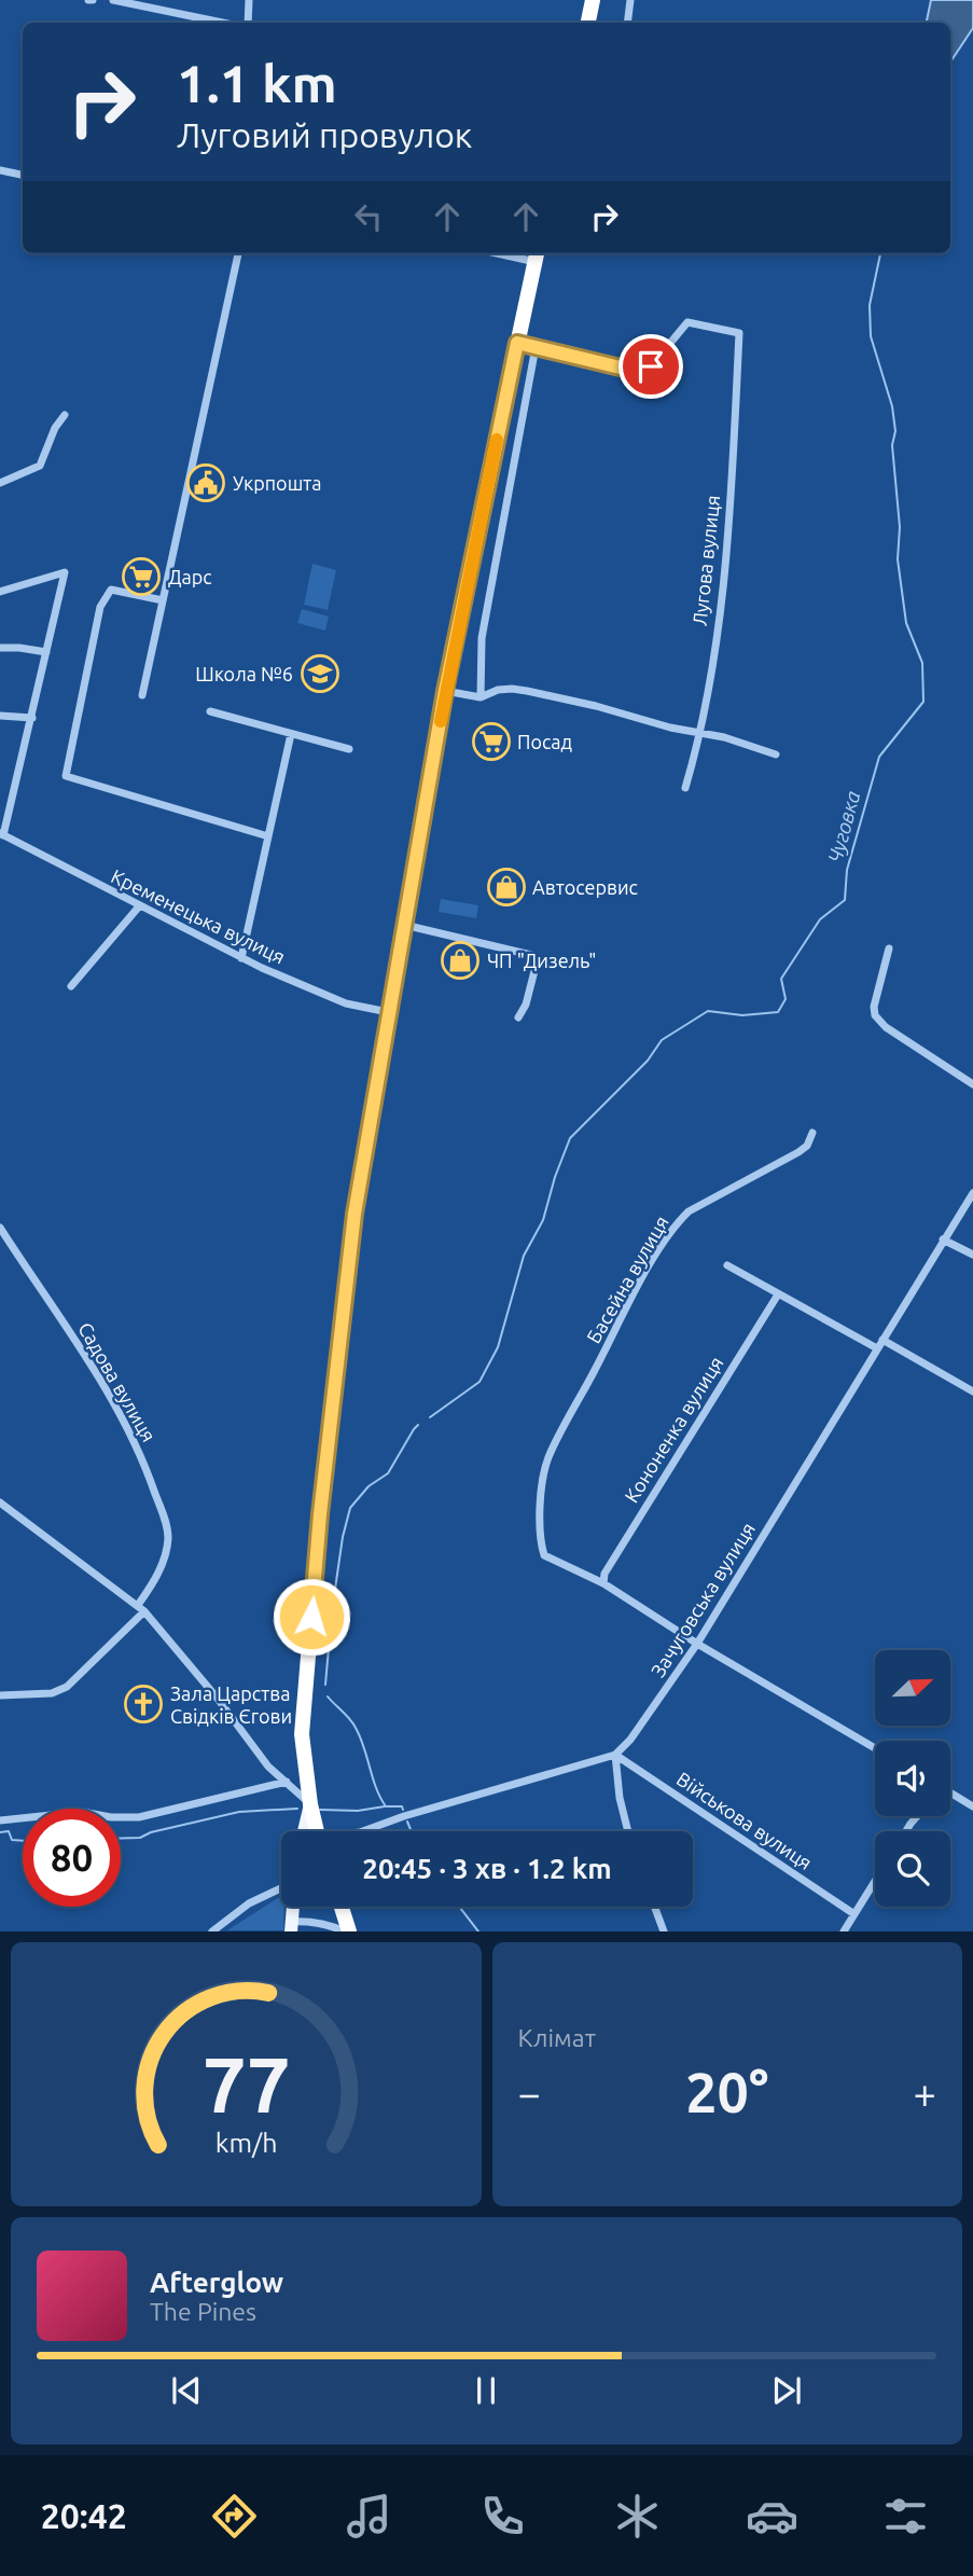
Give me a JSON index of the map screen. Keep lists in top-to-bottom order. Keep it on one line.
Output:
{"streets":{"street":["Лугова вулиця","Кременецька вулиця","Басейна вулиця","Садова вулиця","Кононенка вулиця","Зачуговська вулиця","Військова вулиця"]},"crossings":[["Басейна вулиця","Кононенка вулиця"],["Зачуговська вулиця","Військова вулиця"]],"water":["Чуговка"],"places":{"public building":["Укрпошта"],"supermarket":["Дарс","Посад"],"school or university":["Школа №6"],"shop":["Автосервис","ЧП \"Дизель\""],"church":["Зала Царства Свідків Єгови"]},"north":"top right","page":{"turn":["1.1 km","Луговий провулок"],"limit":"80","trip":"20:45 · 3 хв · 1.2 km","tile":"Клімат","heat":["−","20°","+"],"song":["Afterglow","The Pines"],"tabs":"20:42","gauge":["77","km/h"]}}
